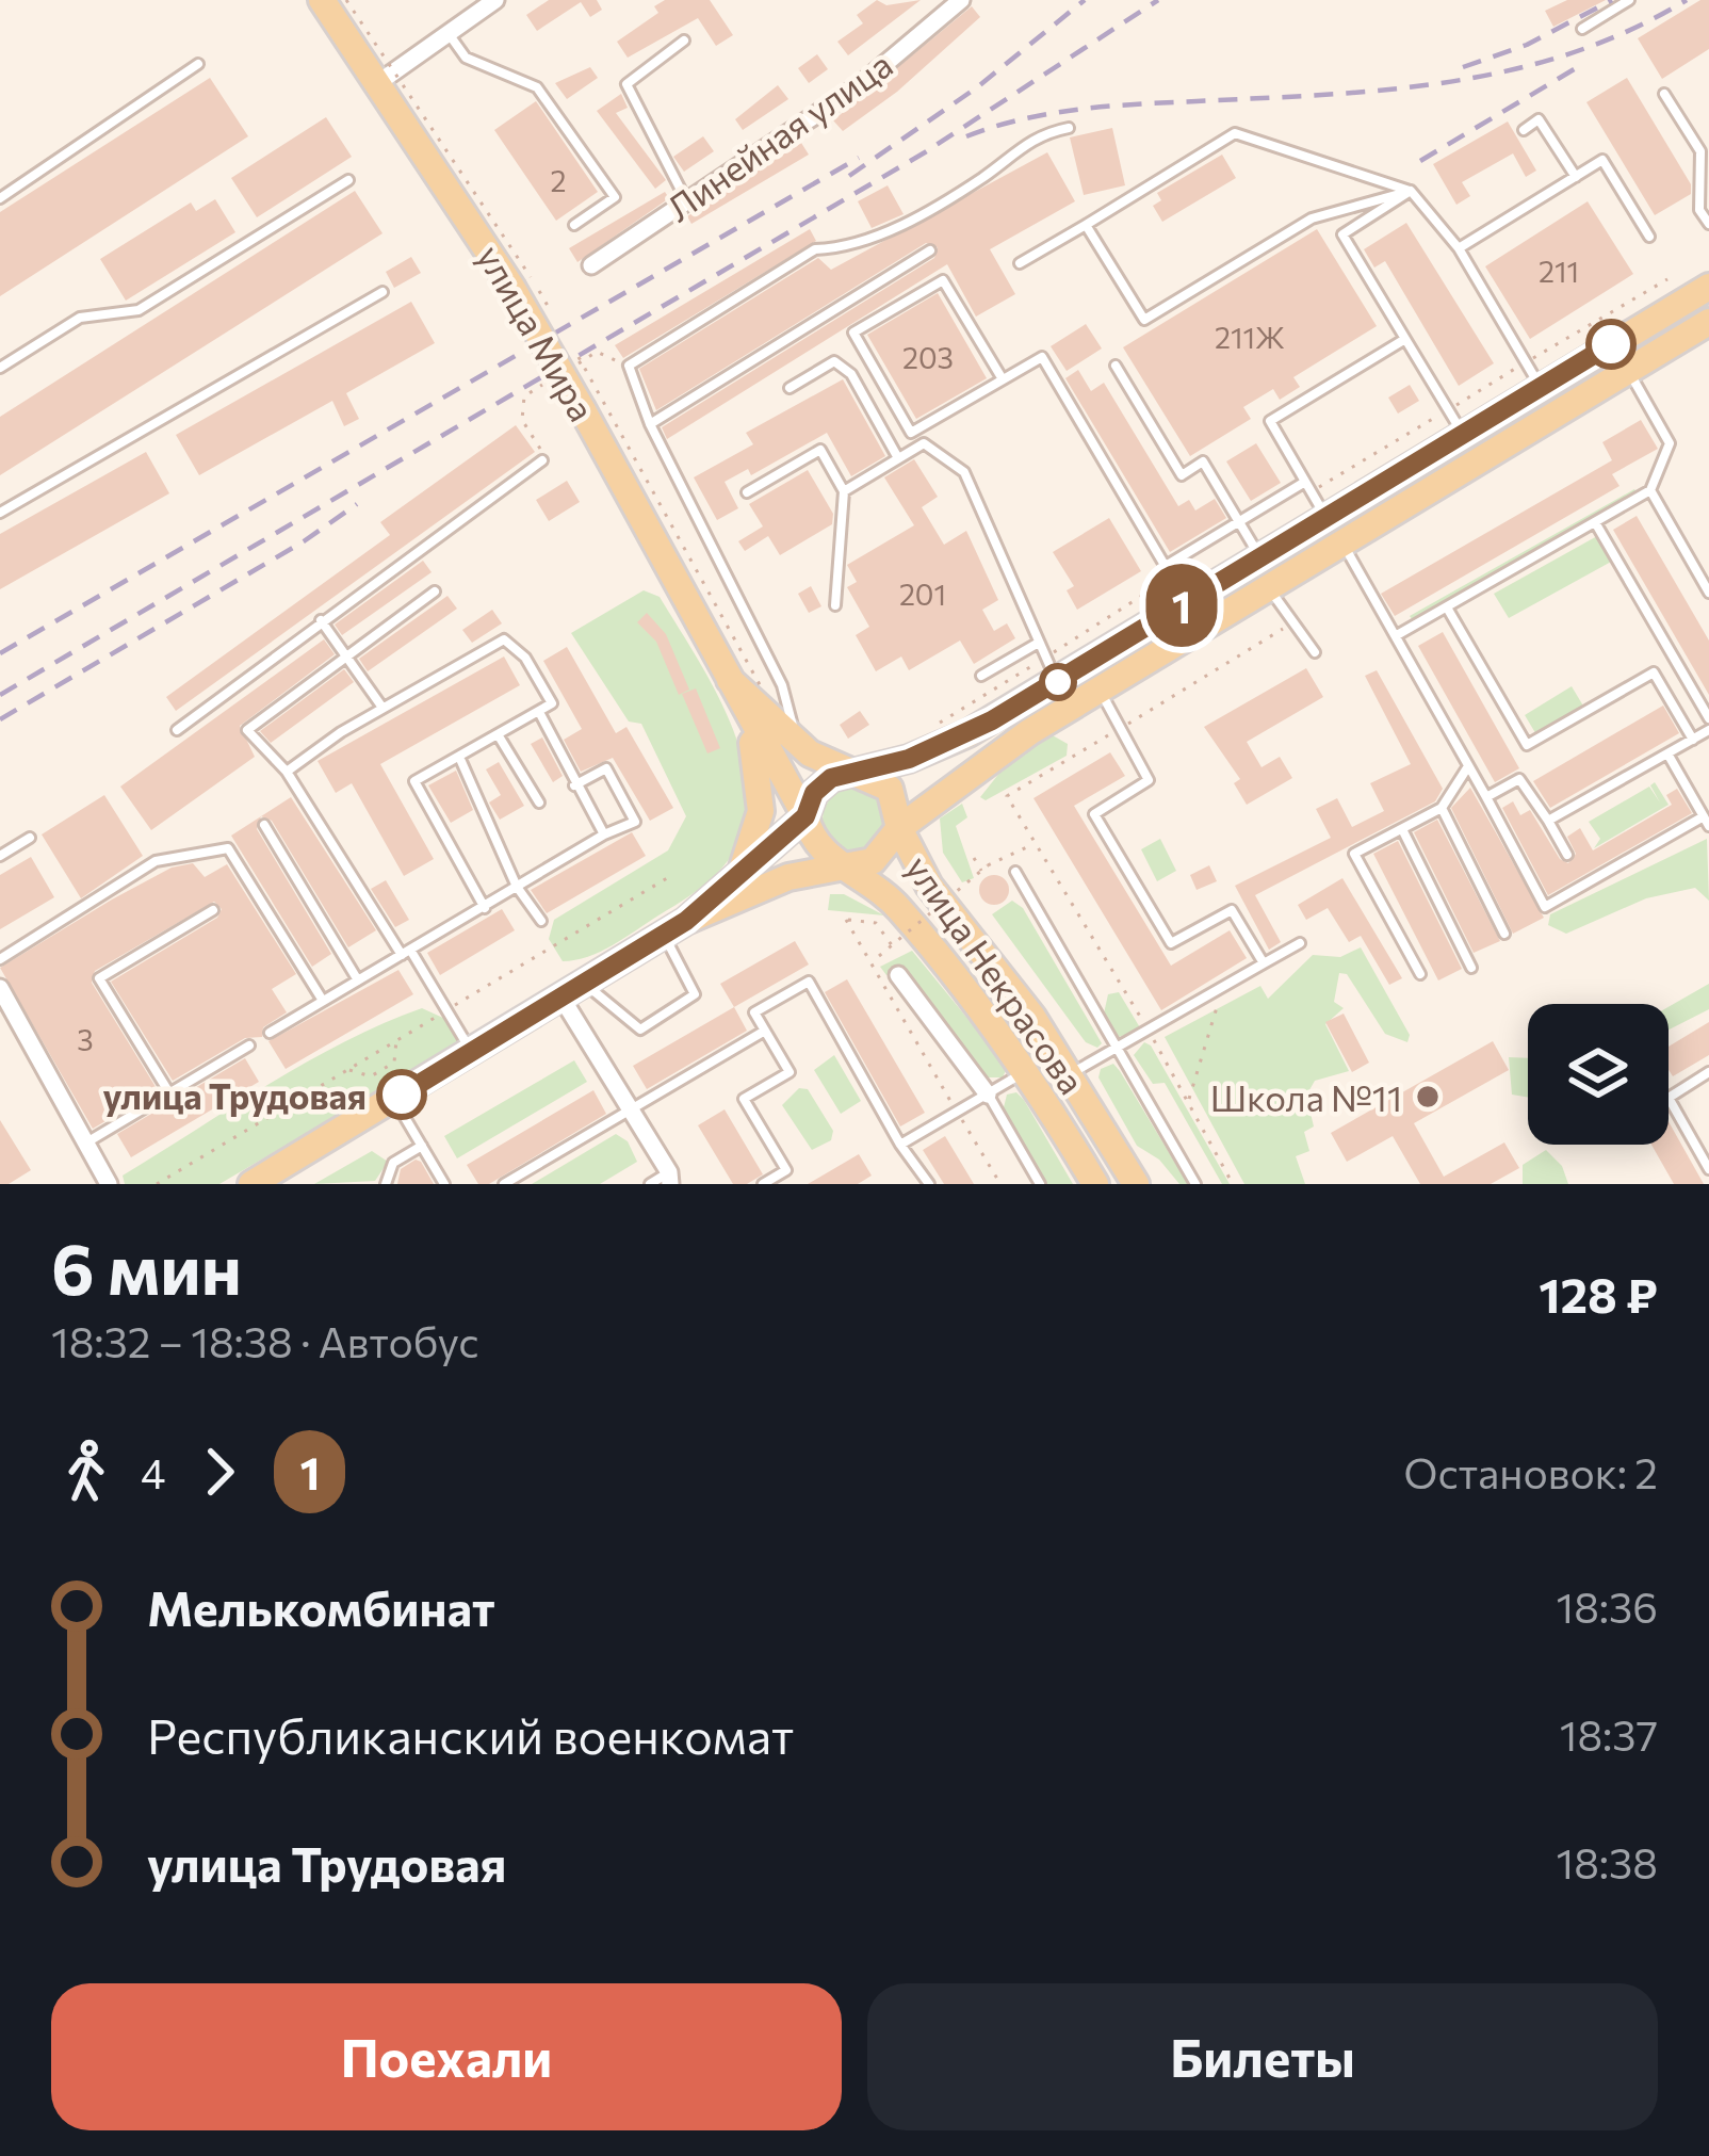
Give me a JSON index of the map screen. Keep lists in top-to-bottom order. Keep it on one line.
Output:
{"streets":{"main road":["улица Мира","улица Некрасова"],"street":["Линейная улица"]},"places":["улица Трудовая","Школа №11"],"lines":["bus line 1"],"house_numbers":["2","211","211Ж","203","201","3"],"page":{"on_map":"1","heading":["6 мин","18:32 – 18:38 · Автобус","128 ₽"],"legs":["4","1","Остановок: 2"],"list":[{"name":"Мелькомбинат","value":"18:36"},{"name":"Республиканский военкомат","value":"18:37"},{"name":"улица Трудовая","value":"18:38"}],"buttons":["Поехали","Билеты"]}}
